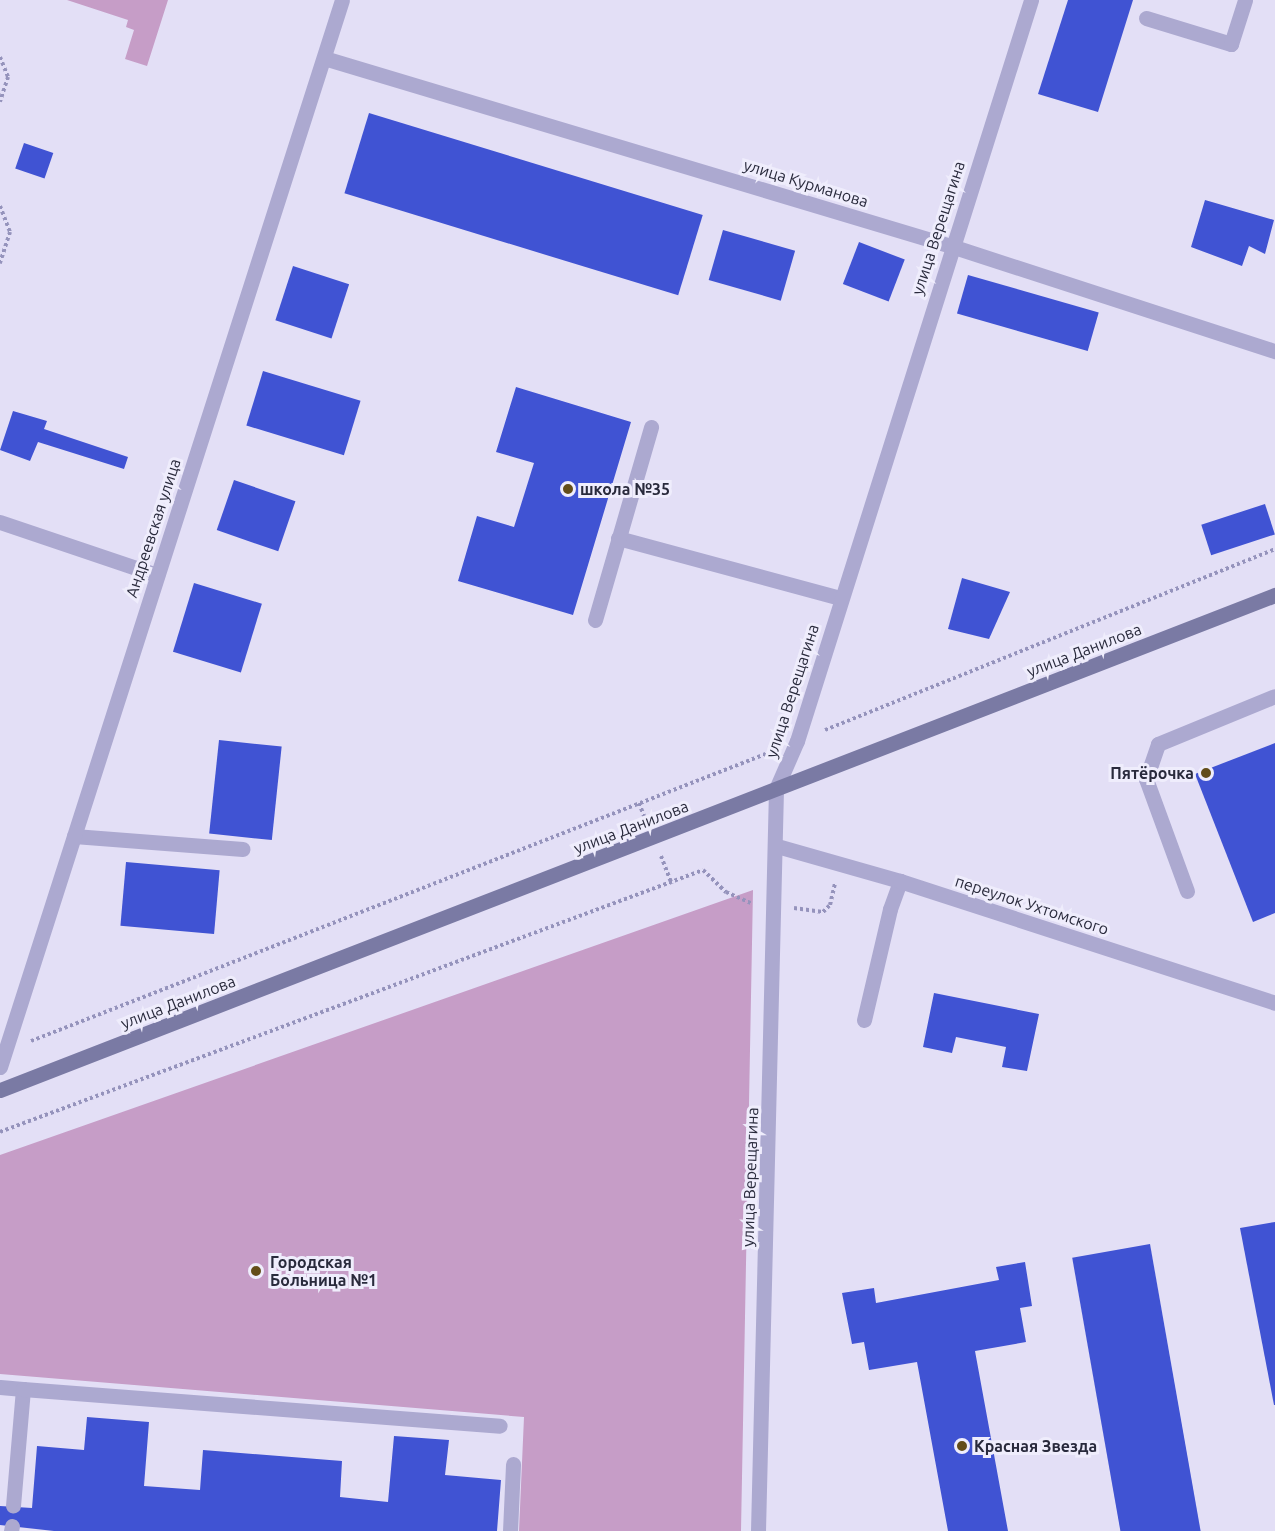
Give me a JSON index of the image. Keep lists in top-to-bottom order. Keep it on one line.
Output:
{"streets":{"main road":["улица Данилова"],"street":["улица Курманова","улица Верещагина","Андреевская улица","переулок Ухтомского"]},"crossings":[["улица Курманова","улица Верещагина"],["улица Курманова","Андреевская улица"],["улица Верещагина","улица Данилова"],["улица Верещагина","переулок Ухтомского"]],"places":["школа №35","Пятёрочка","Городская Больница №1","Красная Звезда"]}
